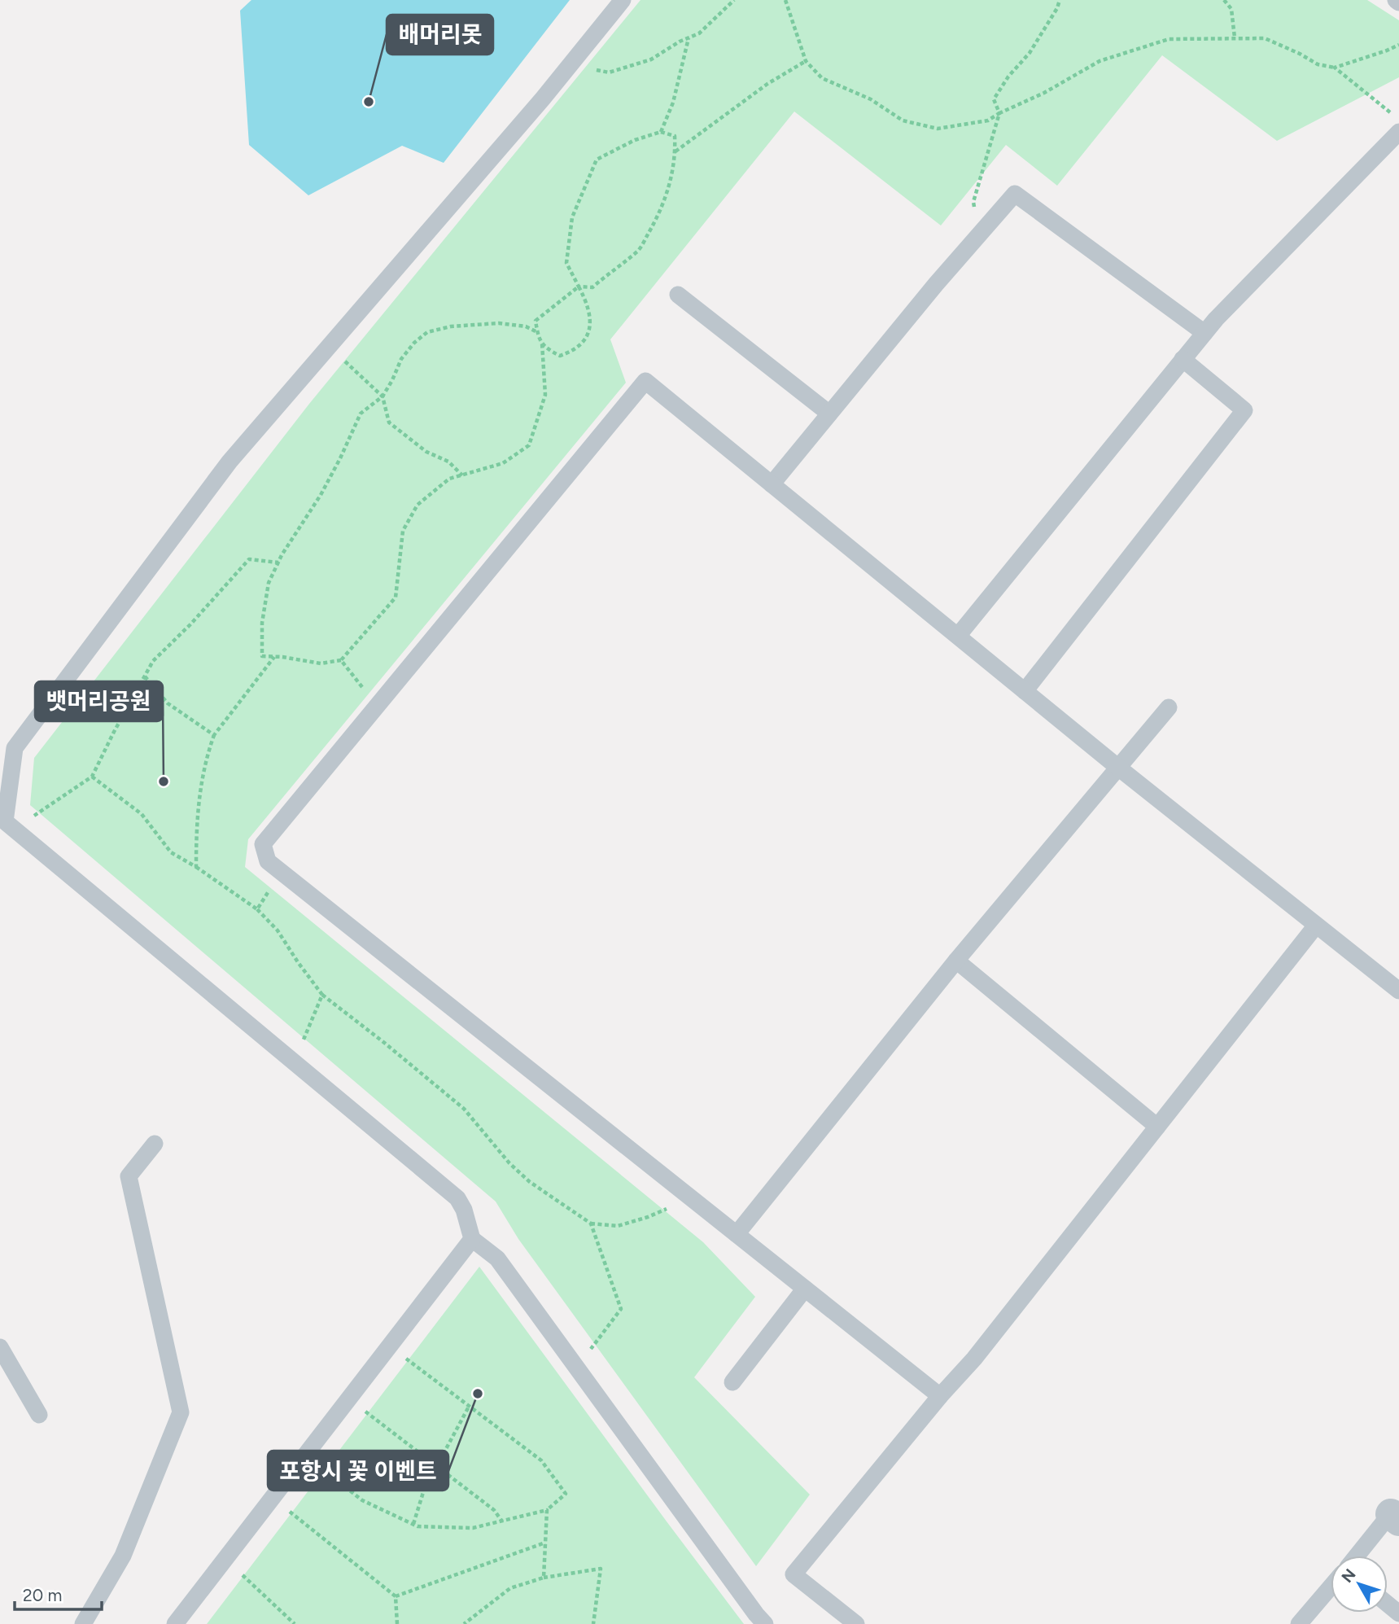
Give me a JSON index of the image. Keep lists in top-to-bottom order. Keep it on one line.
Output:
{"places":["배머리못","뱃머리공원","포항시 꽃 이벤트"],"scale_bar":"20 m","north":"top left"}
